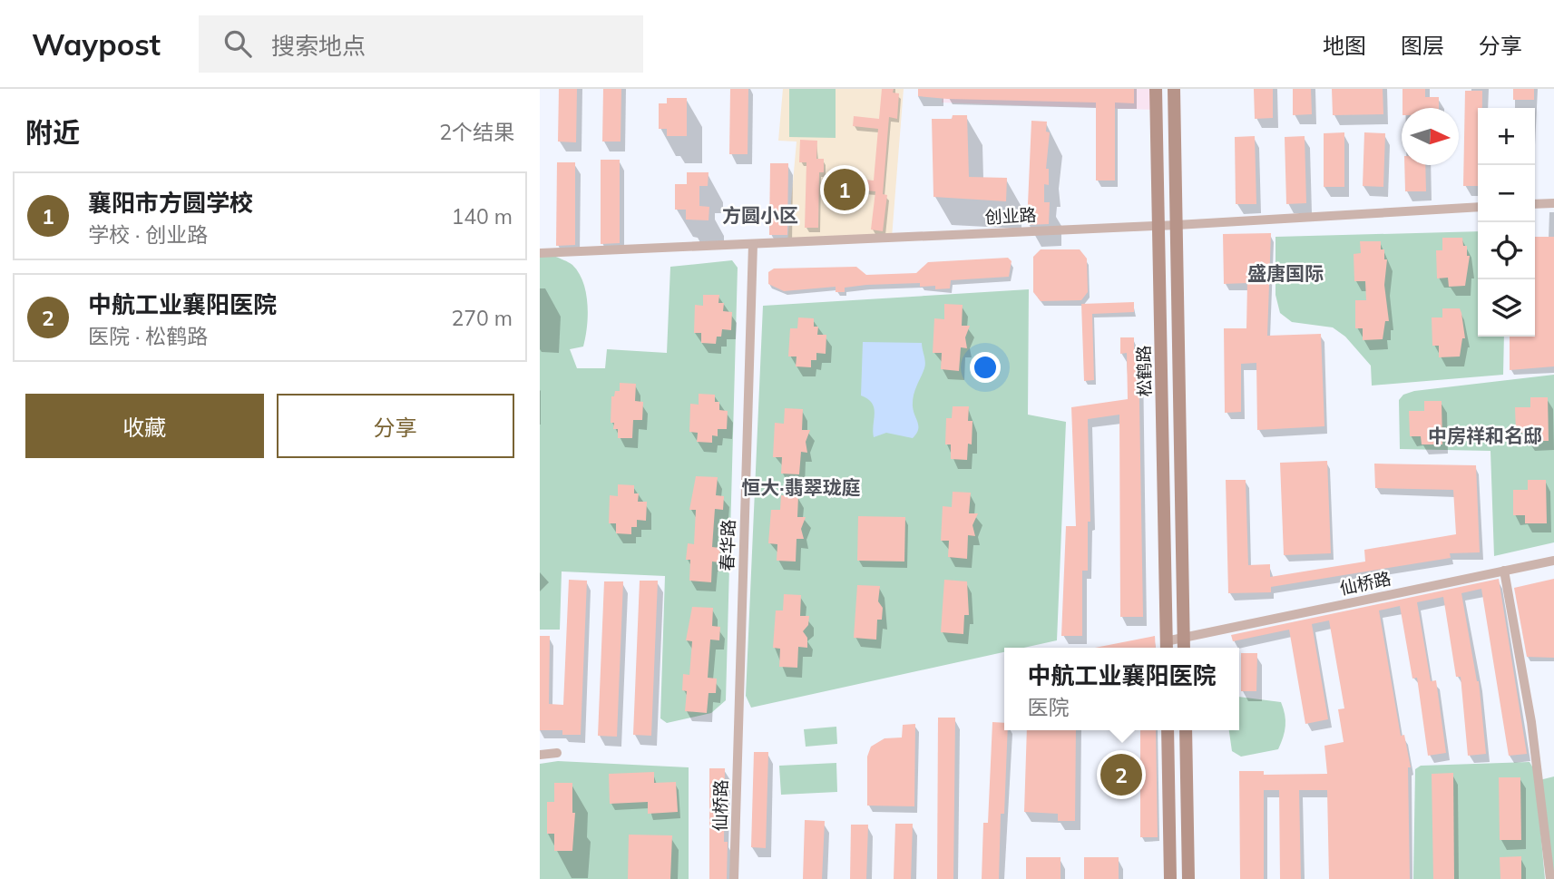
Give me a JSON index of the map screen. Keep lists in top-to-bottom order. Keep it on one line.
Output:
{"streets":{"main road":["松鹤路"],"street":["创业路","春华路","仙桥路"]},"crossings":[["创业路","松鹤路"],["创业路","春华路"],["松鹤路","仙桥路"],["春华路","仙桥路"]],"districts":["方圆小区","盛唐国际","中房祥和名邸","恒大·翡翠珑庭"],"north":"right","page":{"header":"Waypost","search":"搜索地点","nav":["地图","图层","分享"],"heading":["附近","2个结果"],"map_buttons":["+","−"],"pins":["1","2"],"list":[{"mark":"1","name":"襄阳市方圆学校","note":"学校 · 创业路","value":"140 m"},{"mark":"2","name":"中航工业襄阳医院","note":"医院 · 松鹤路","value":"270 m"}],"buttons":["收藏","分享"],"popup":["中航工业襄阳医院","医院"]}}
